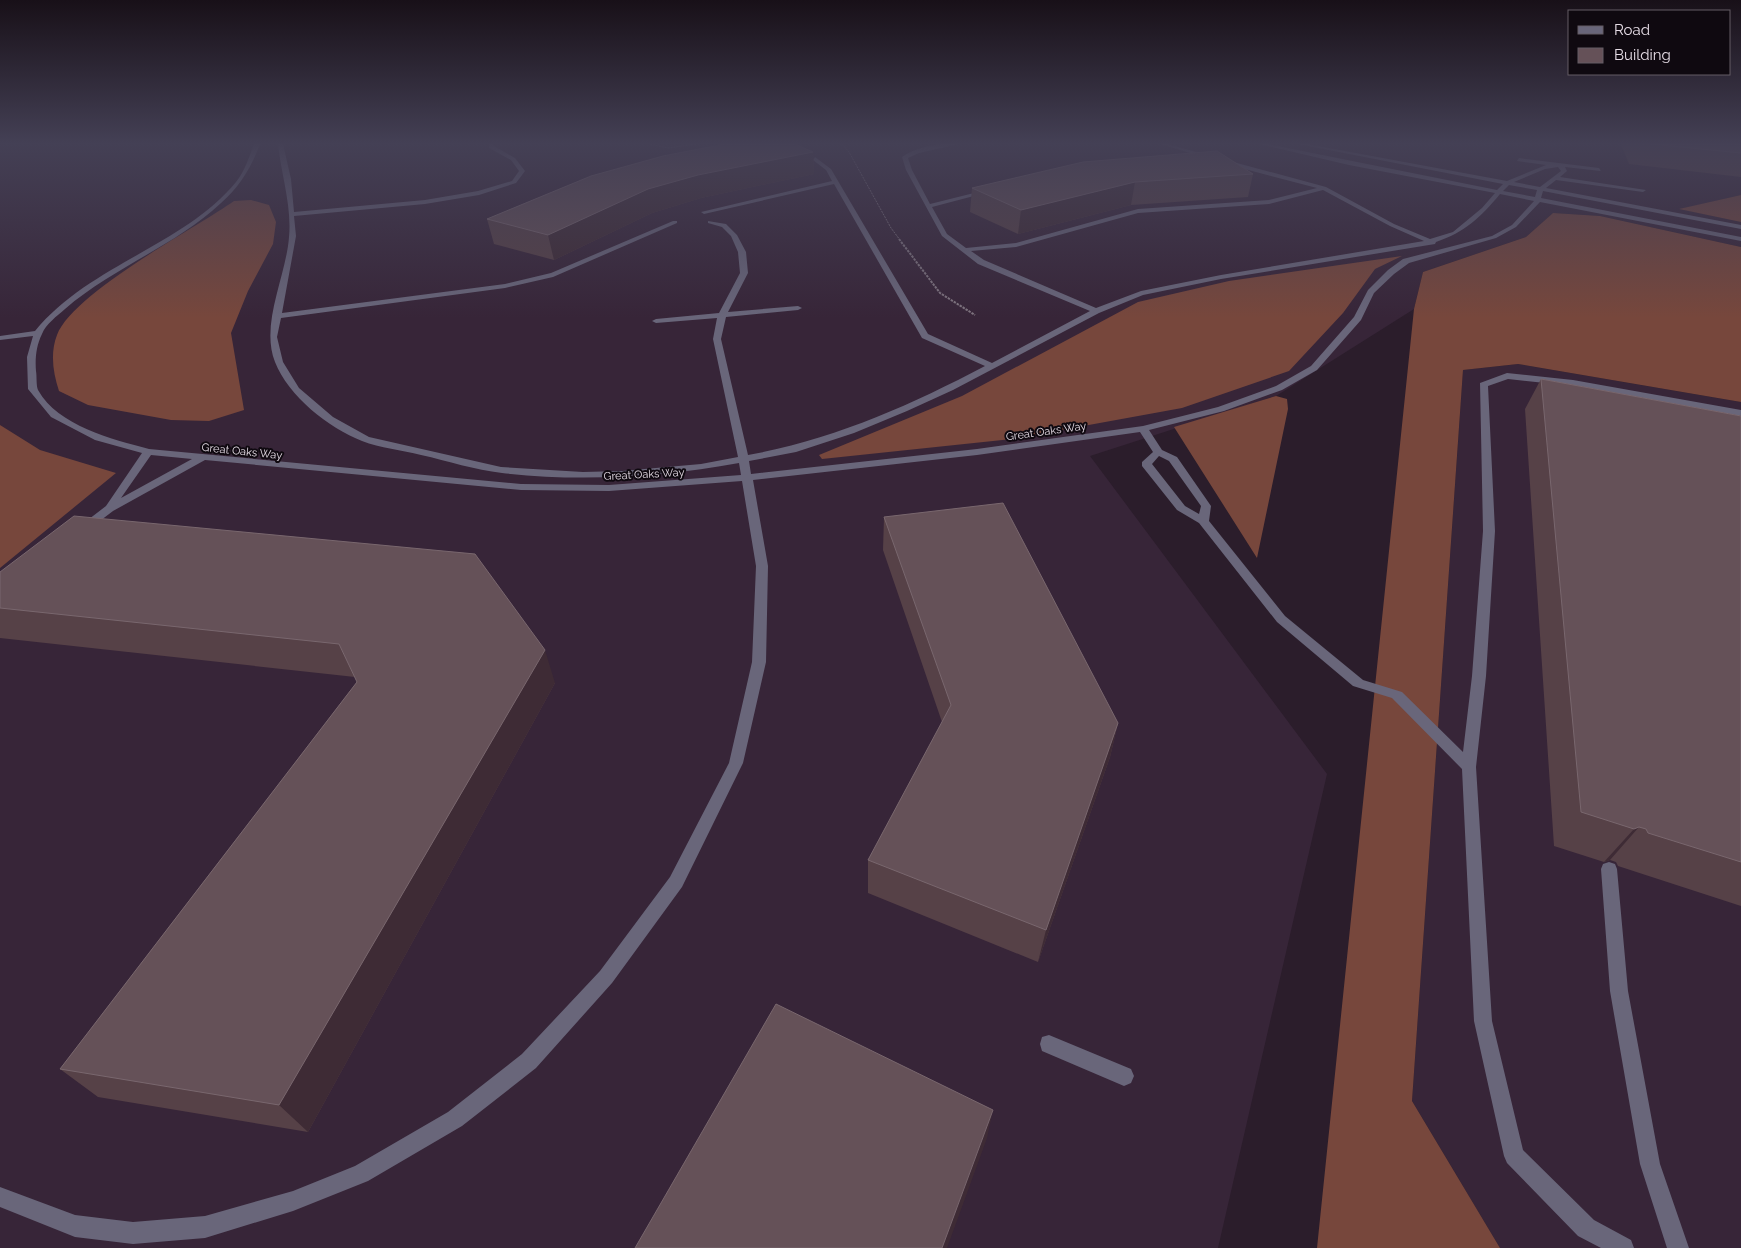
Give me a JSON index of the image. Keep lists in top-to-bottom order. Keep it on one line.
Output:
{"streets":{"street":["Great Oaks Way"]},"legend":["Road","Building"]}
